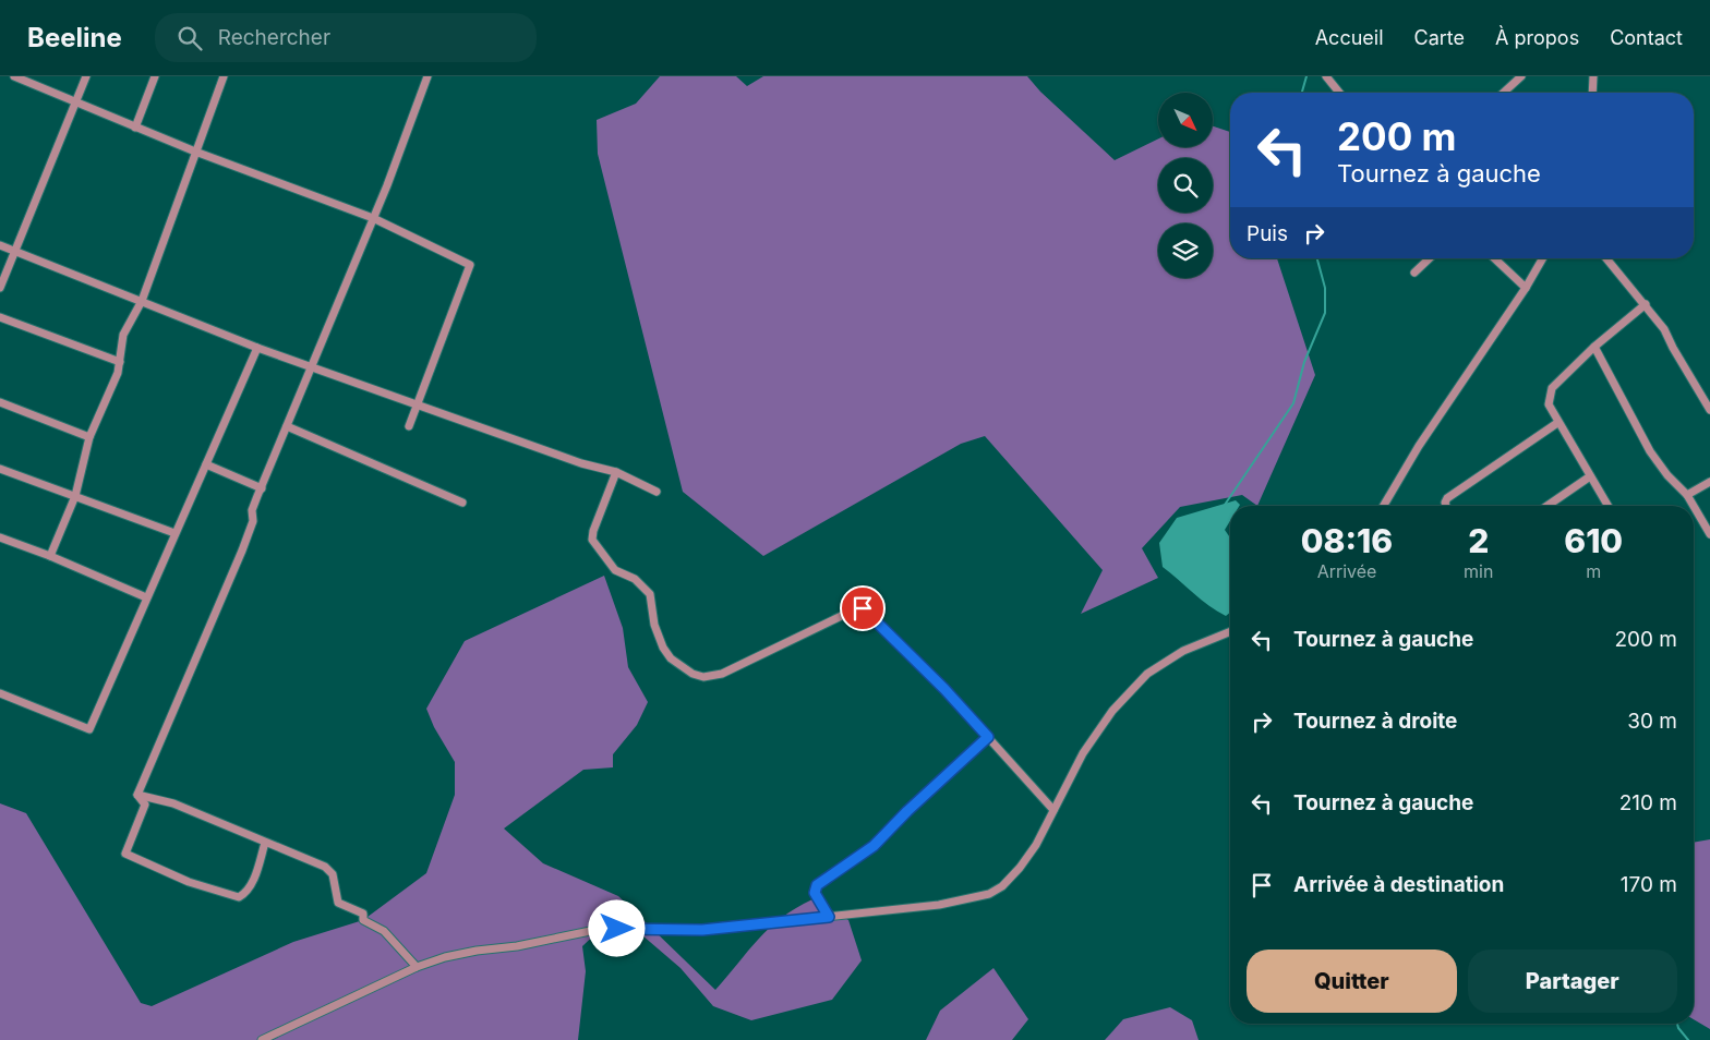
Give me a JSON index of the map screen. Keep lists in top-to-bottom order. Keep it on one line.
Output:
{"north":"bottom right","page":{"header":"Beeline","search":"Rechercher","nav":["Accueil","Carte","À propos","Contact"],"turn":["200 m","Tournez à gauche"],"then":"Puis","eta":["08:16","Arrivée","2","min","610","m"],"list":[{"name":"Tournez à gauche","value":"200 m"},{"name":"Tournez à droite","value":"30 m"},{"name":"Tournez à gauche","value":"210 m"},{"name":"Arrivée à destination","value":"170 m"}],"buttons":["Quitter","Partager"]}}
